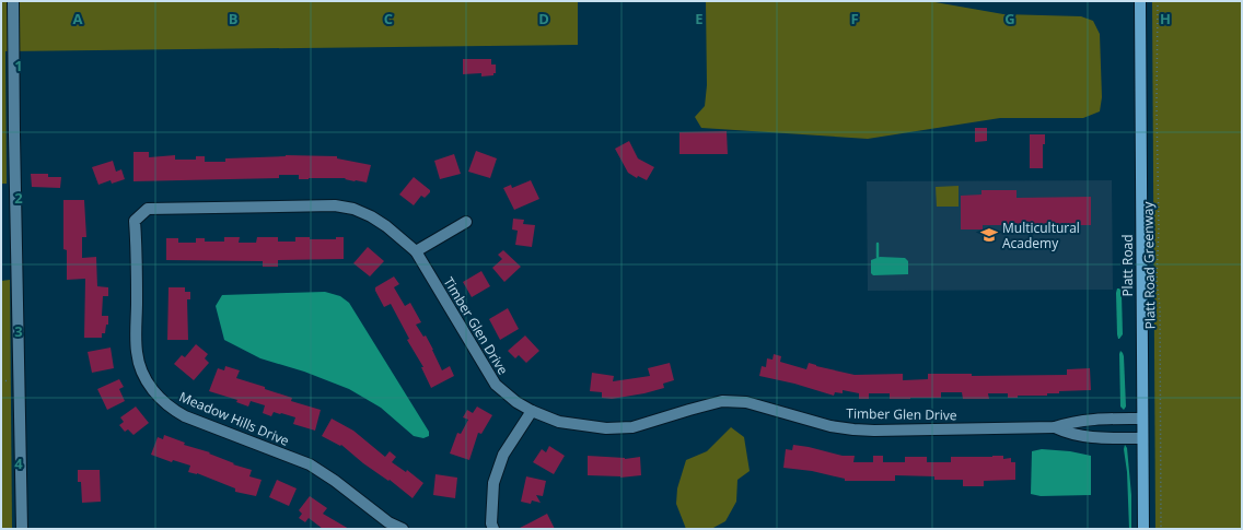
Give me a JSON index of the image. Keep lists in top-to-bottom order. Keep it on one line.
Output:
{"streets":{"main road":["Platt Road"],"street":["Timber Glen Drive","Meadow Hills Drive"],"path":["Platt Road Greenway"]},"crossings":[["Platt Road","Timber Glen Drive"],["Timber Glen Drive","Meadow Hills Drive"]],"places":{"school or university":["Multicultural Academy"]},"grid":{"columns":["A","B","C","D","E","F","G","H"],"rows":["1","2","3","4"]}}
